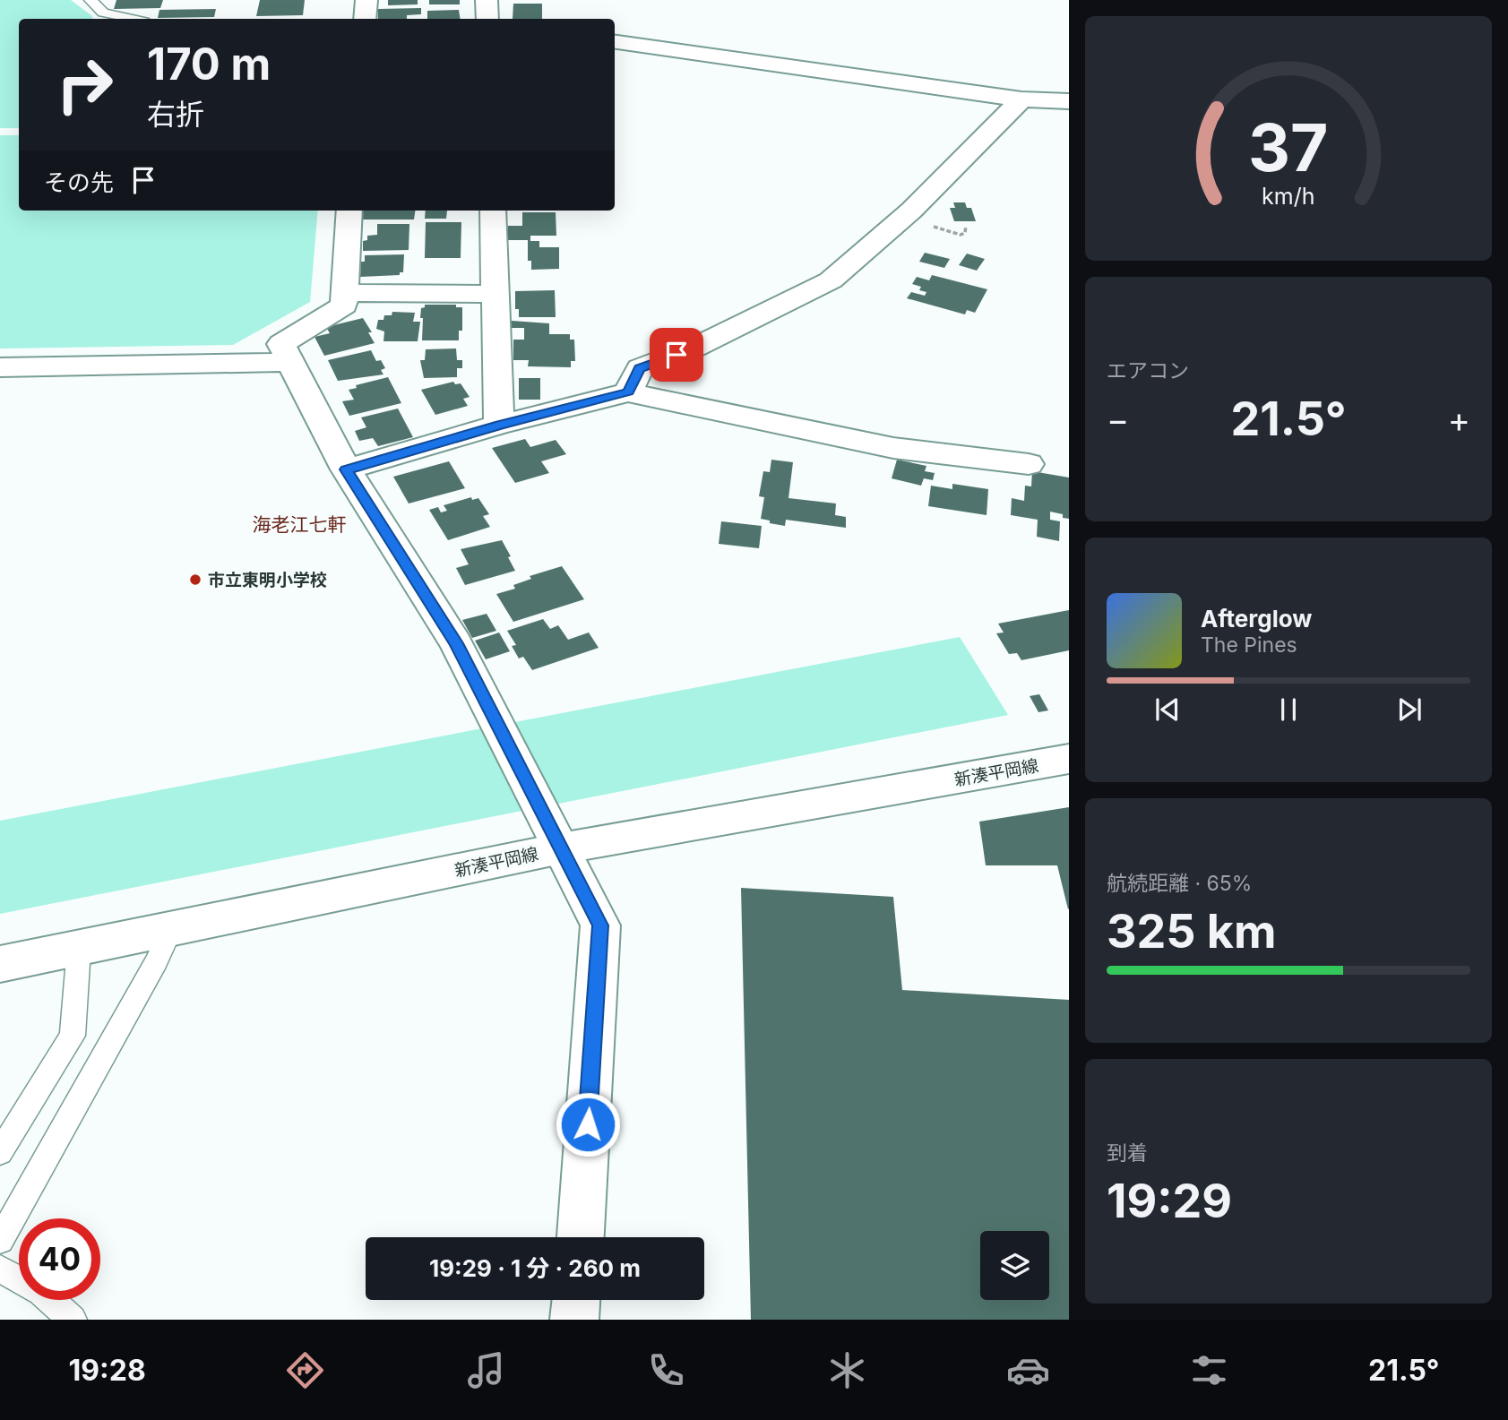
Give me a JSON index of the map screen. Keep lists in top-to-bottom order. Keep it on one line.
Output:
{"streets":{"street":["新湊平岡線"]},"districts":["海老江七軒"],"places":["市立東明小学校"],"page":{"turn":["170 m","右折"],"then":"その先","tile":["エアコン",["航続距離 · 65%","325 km"],["到着","19:29"]],"heat":["−","21.5°","+"],"song":["Afterglow","The Pines"],"limit":"40","trip":"19:29 · 1 分 · 260 m","tabs":["19:28","21.5°"],"gauge":["37","km/h"]}}
